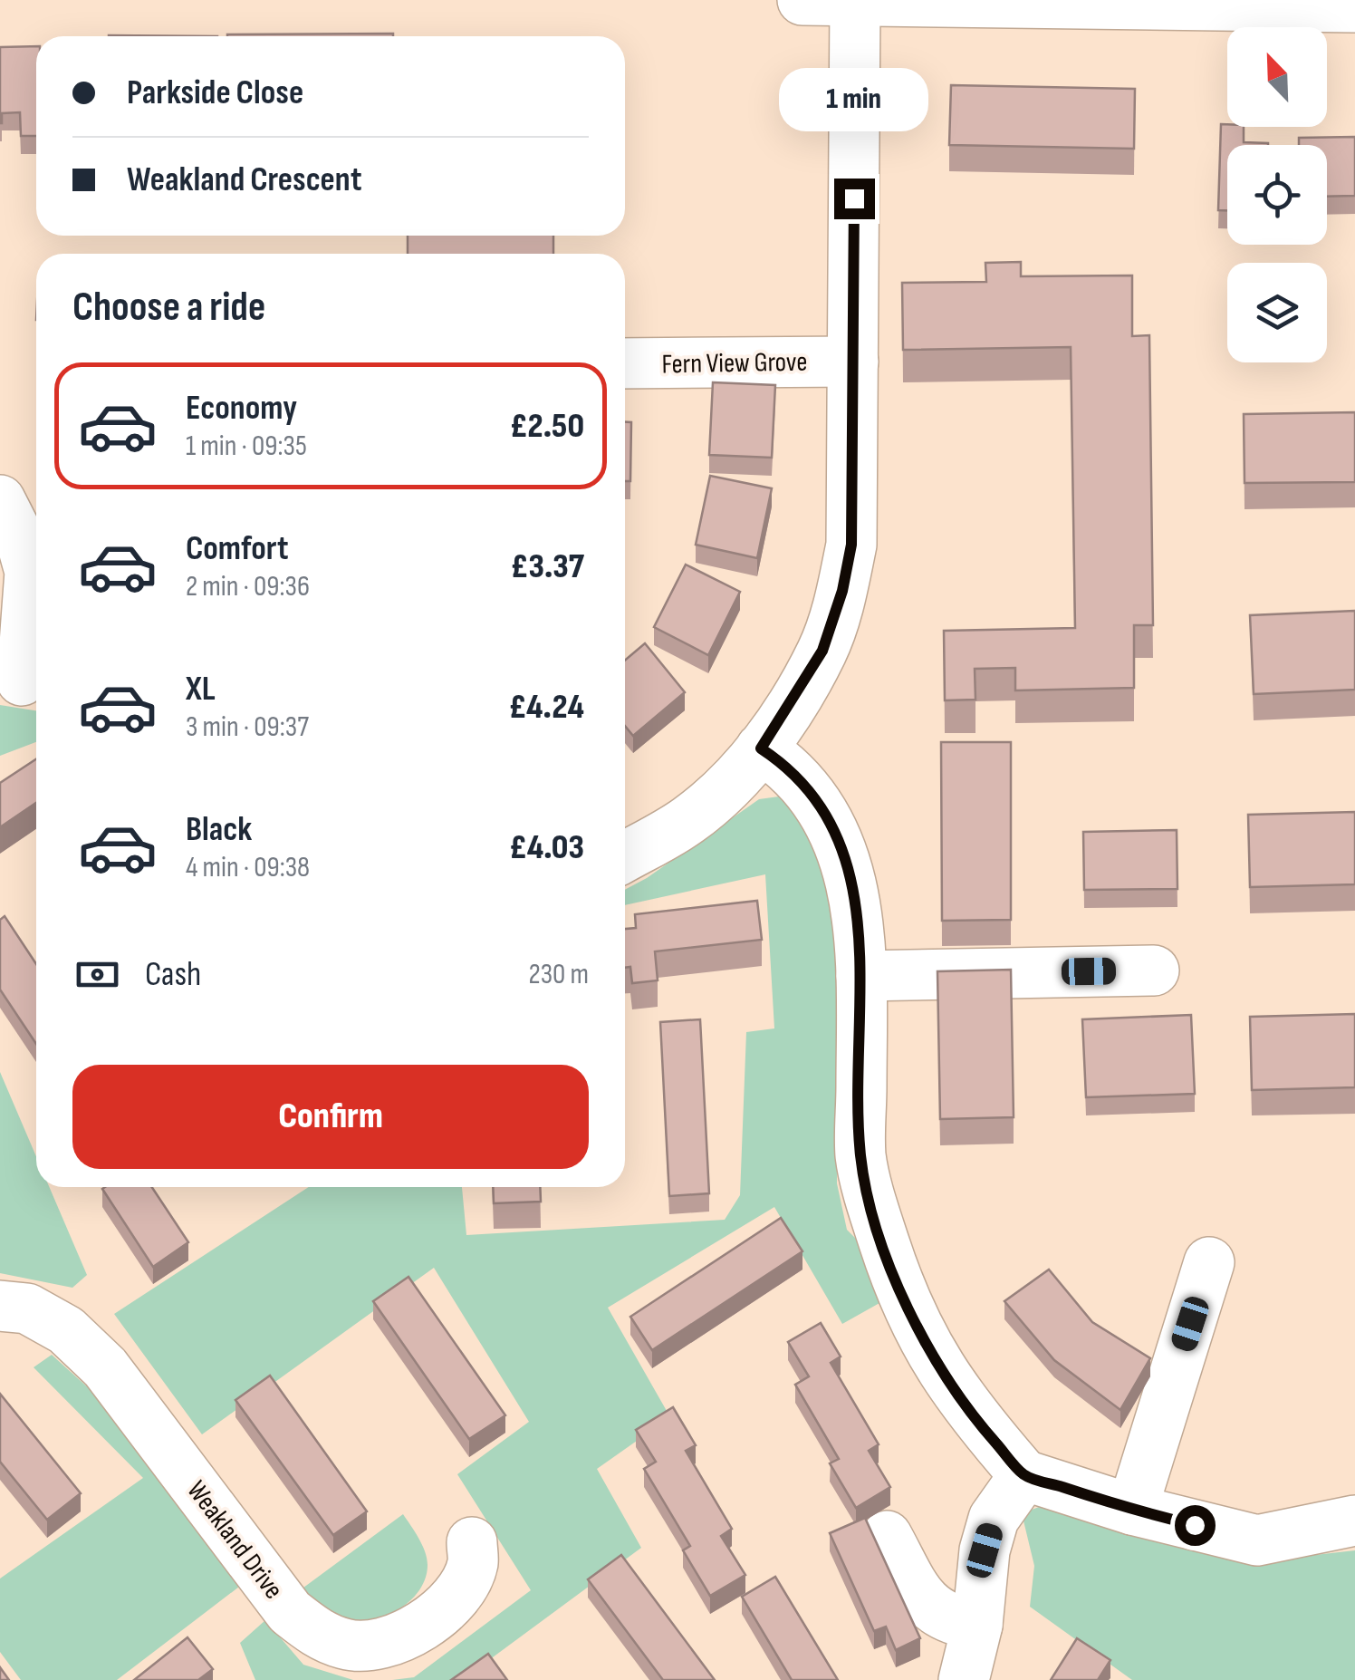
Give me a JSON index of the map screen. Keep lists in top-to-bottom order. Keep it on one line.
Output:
{"streets":{"street":["Fern View Grove","Weakland Drive"]},"north":"top left","page":{"banner":["Parkside Close","Weakland Crescent"],"bubble":"1 min","heading":"Choose a ride","list":[{"name":"Economy","note":"1 min · 09:35","value":"£2.50"},{"name":"Comfort","note":"2 min · 09:36","value":"£3.37"},{"name":"XL","note":"3 min · 09:37","value":"£4.24"},{"name":"Black","note":"4 min · 09:38","value":"£4.03"}],"pay":["Cash","230 m"],"buttons":"Confirm"}}
